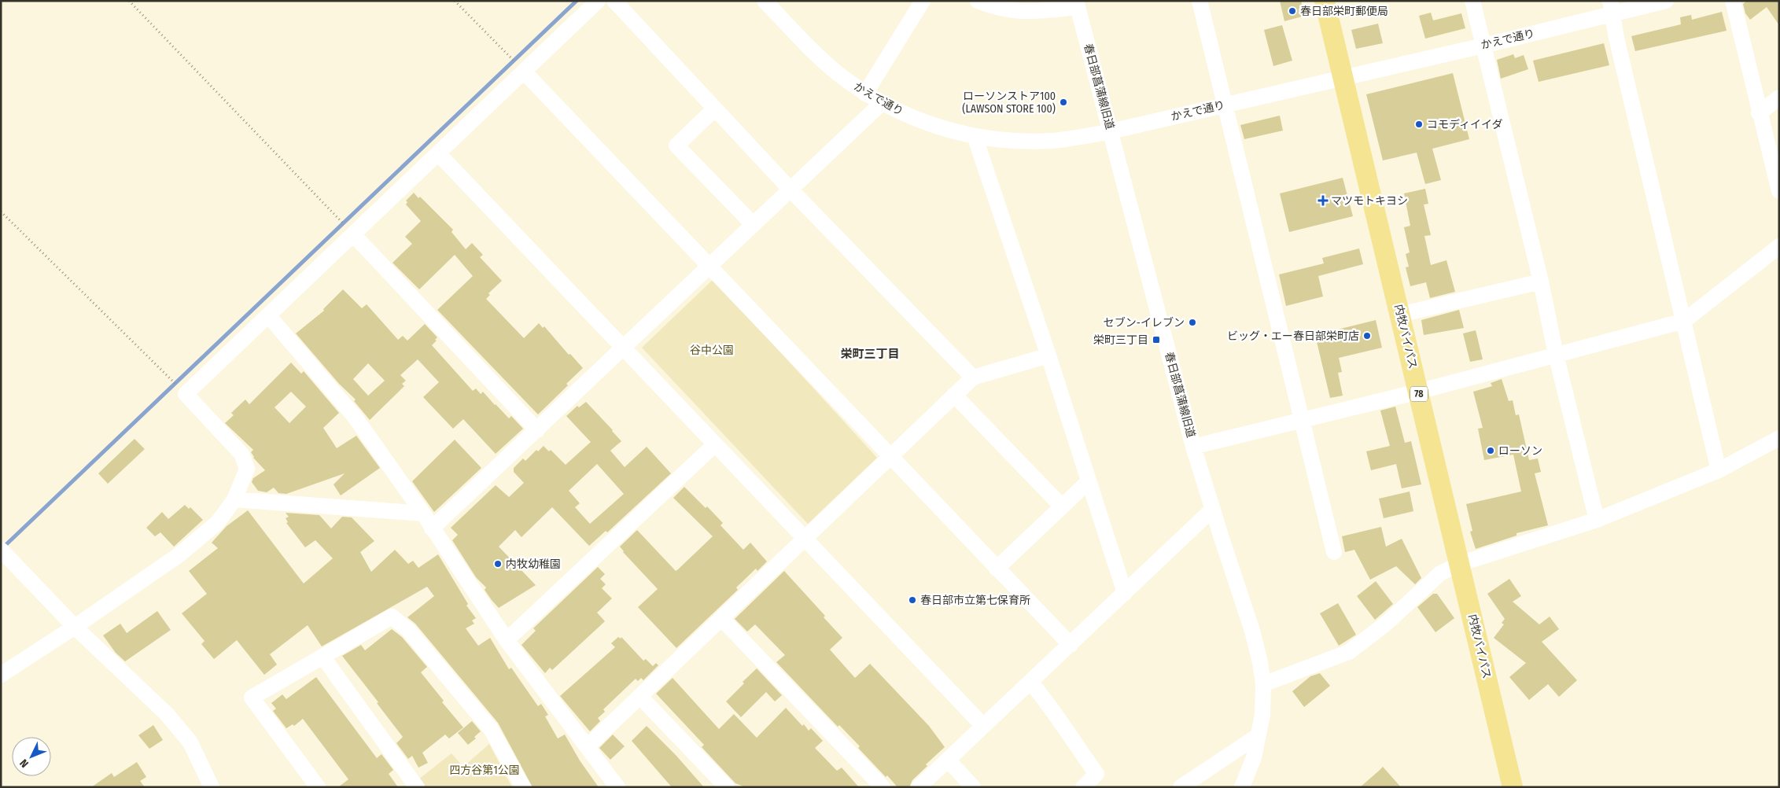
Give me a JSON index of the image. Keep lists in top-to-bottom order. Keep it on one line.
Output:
{"streets":{"main road":["内牧バイパス","78"],"street":["かえで通り","春日部菖蒲線旧道"]},"crossings":[["かえで通り","春日部菖蒲線旧道"],["かえで通り","内牧バイパス"]],"districts":["栄町三丁目"],"parks":["谷中公園","四方谷第1公園"],"places":{"other":["春日部栄町郵便局","ローソンストア100 (LAWSON STORE 100)","コモディイイダ","セブン-イレブン","ビッグ・エー春日部栄町店","ローソン","内牧幼稚園","春日部市立第七保育所"],"health":["マツモトキヨシ"],"transit":["栄町三丁目"]},"north":"bottom left"}
